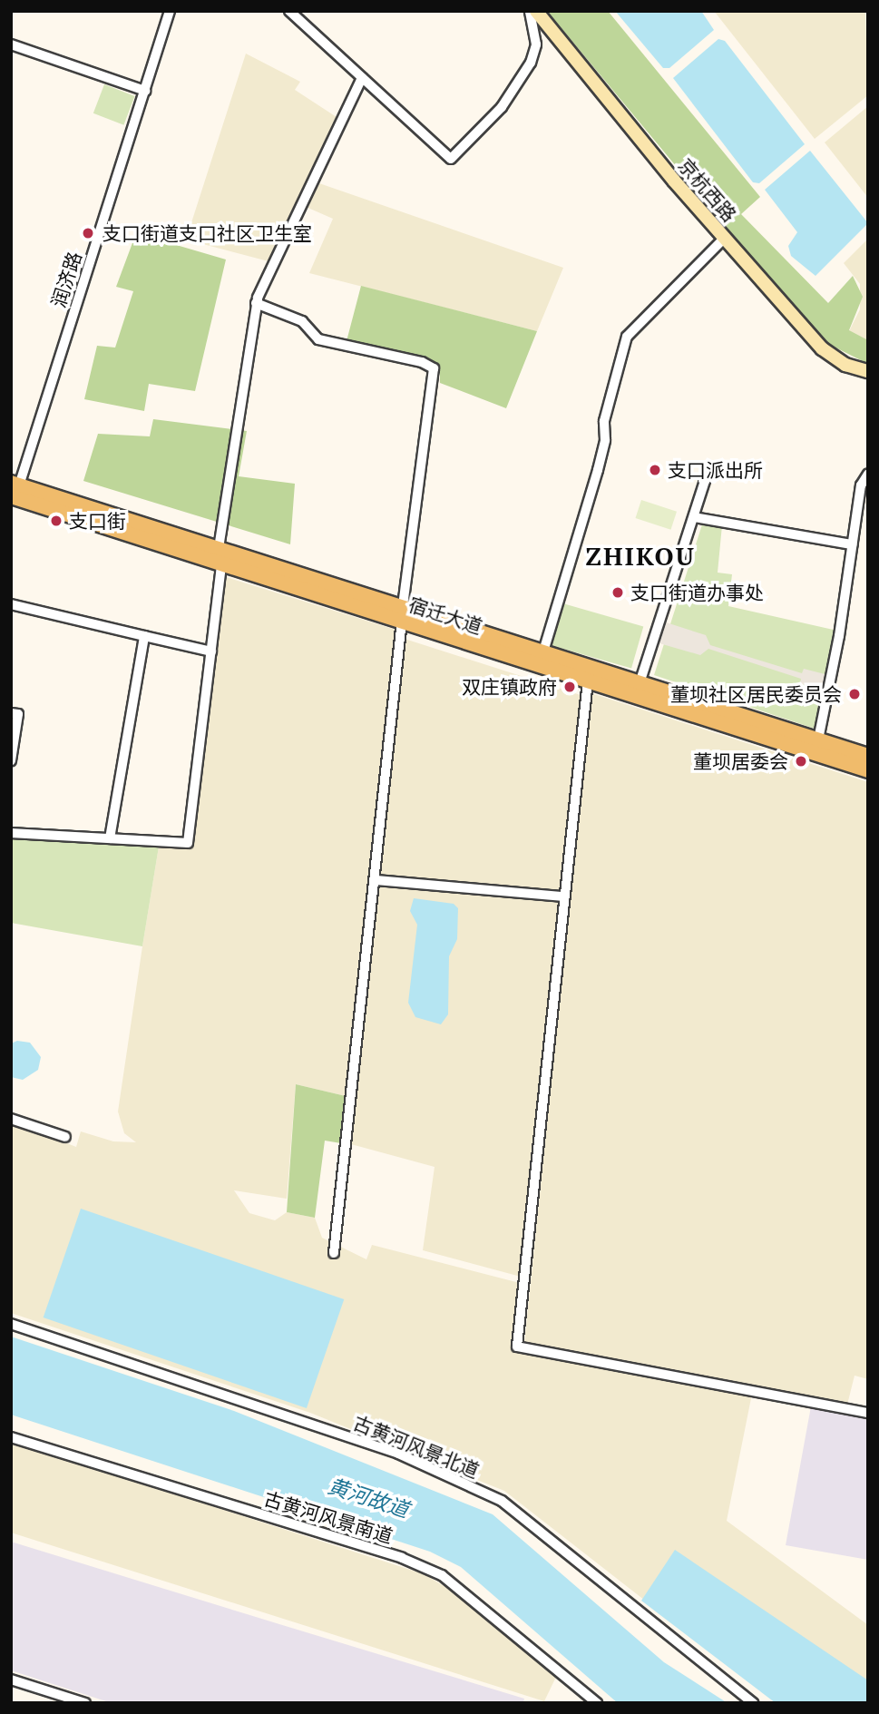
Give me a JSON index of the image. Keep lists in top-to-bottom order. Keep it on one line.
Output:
{"streets":{"main road":["京杭西路","宿迁大道"],"street":["润济路","古黄河风景北道","古黄河风景南道"]},"crossings":[["润济路","宿迁大道"]],"districts":["ZHIKOU"],"water":["黄河故道"],"places":["支口街道支口社区卫生室","支口派出所","支口街","支口街道办事处","双庄镇政府","董坝社区居民委员会","董坝居委会"]}
